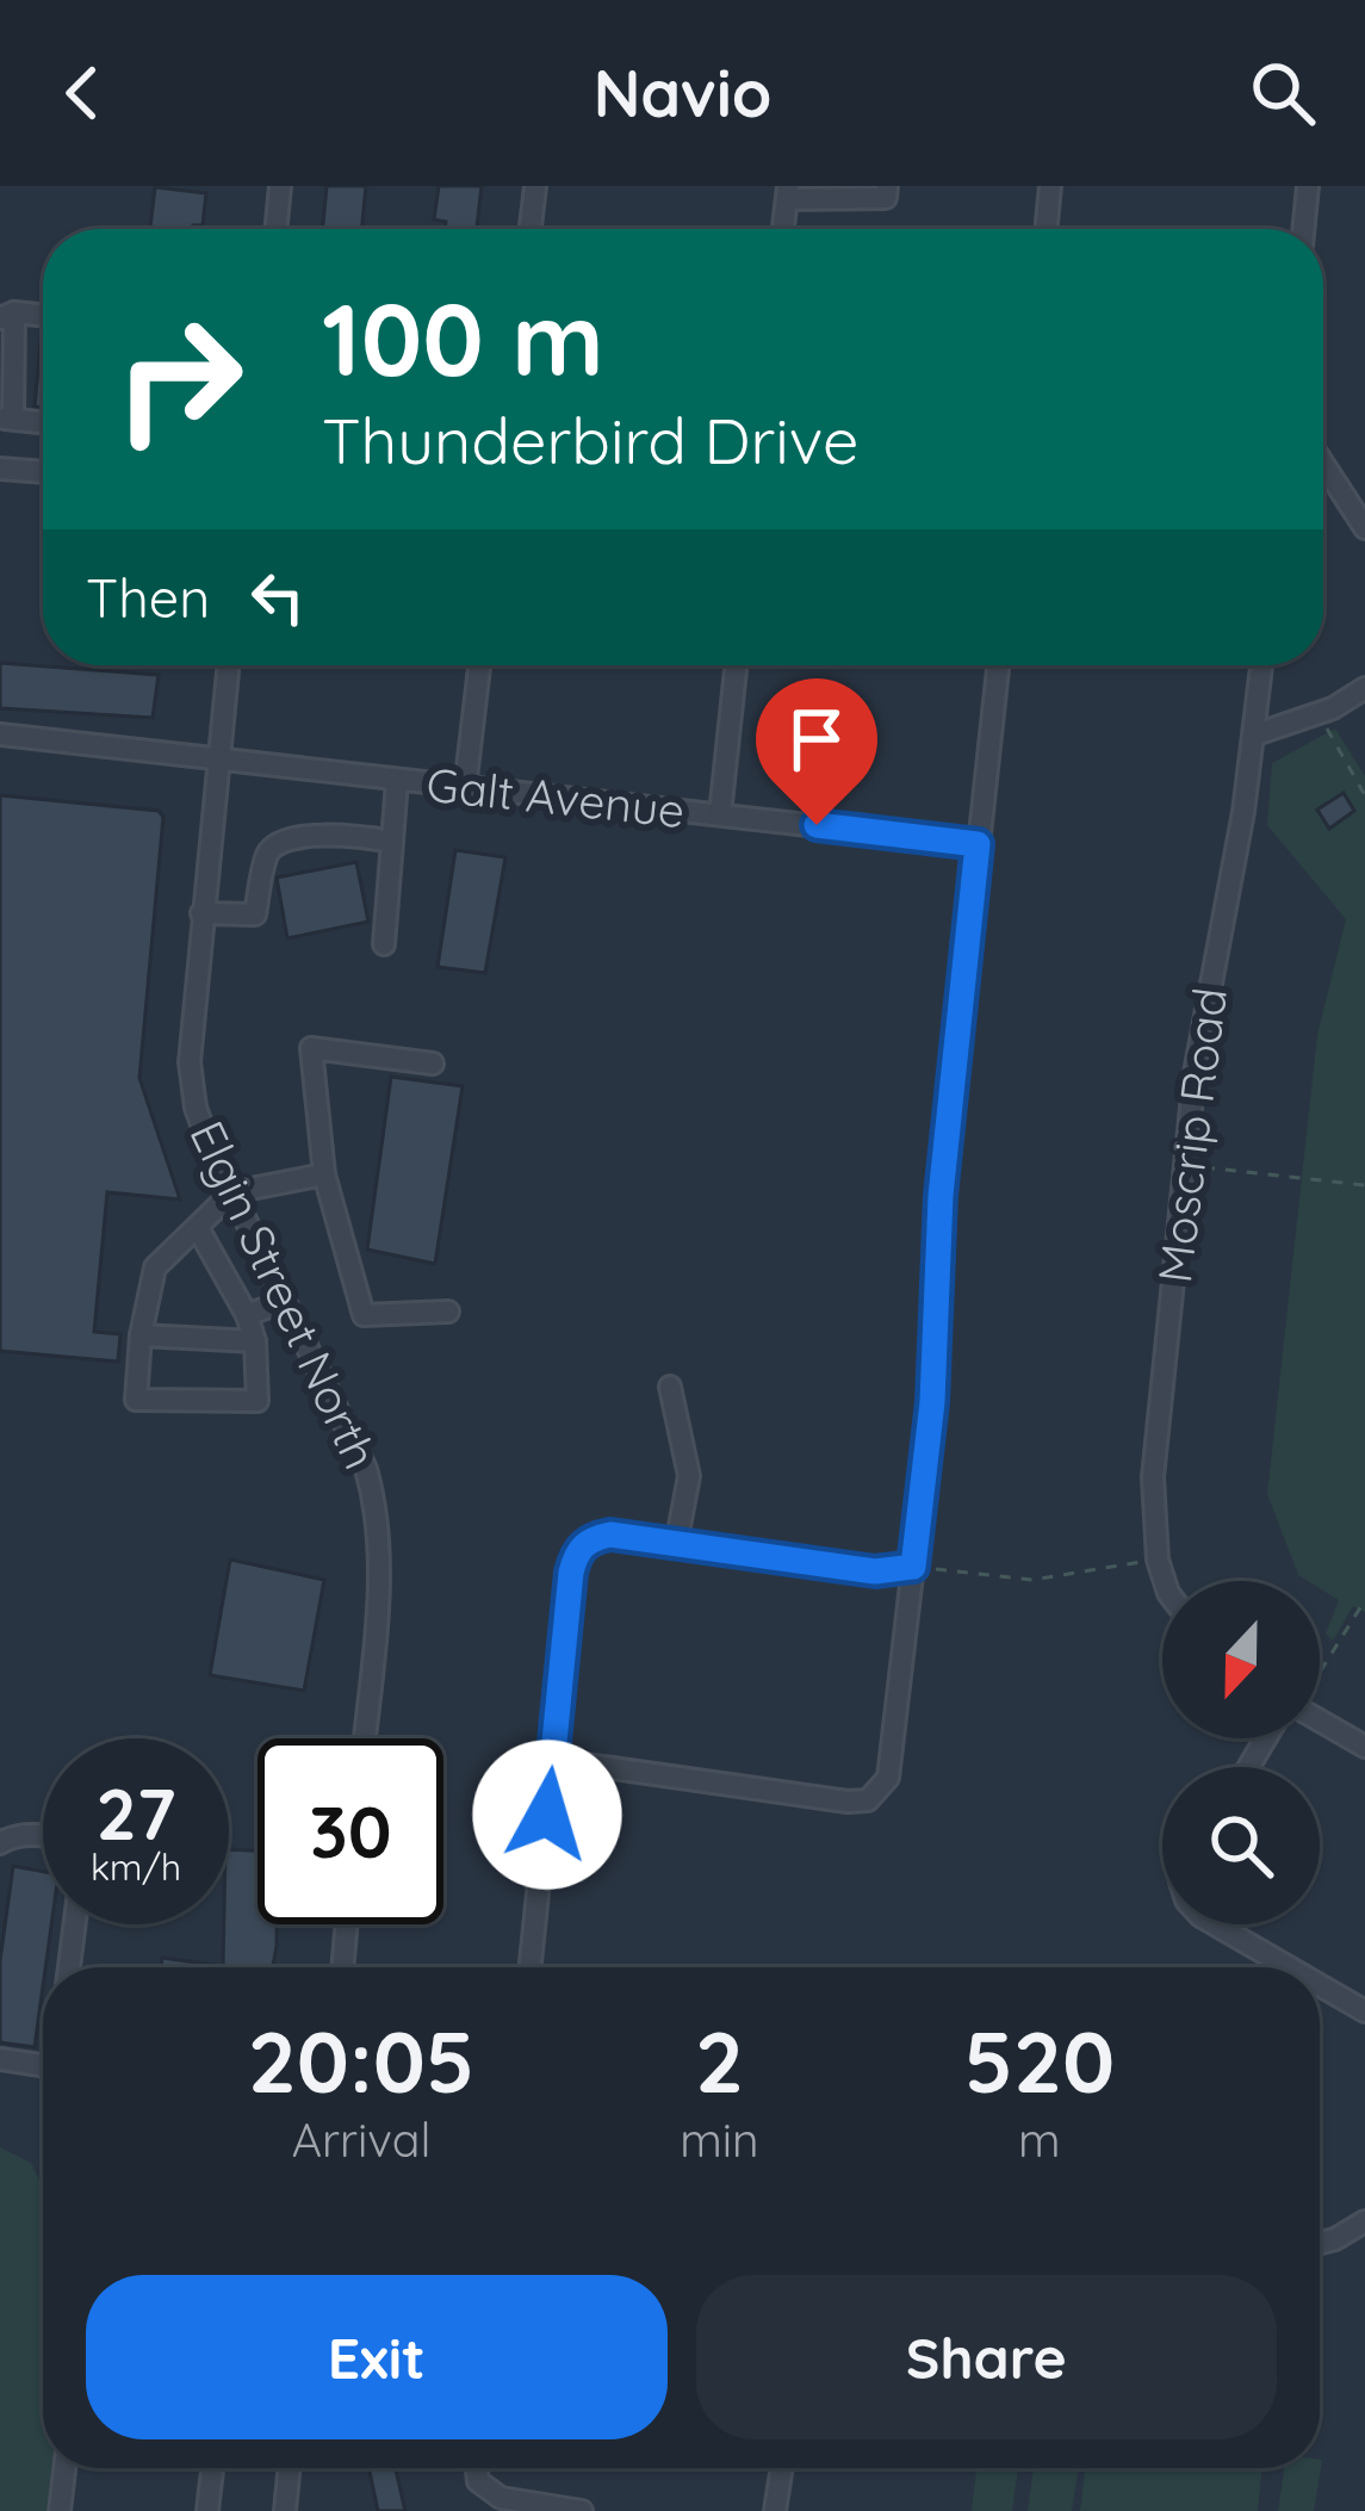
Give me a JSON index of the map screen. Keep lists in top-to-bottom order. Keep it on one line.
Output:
{"streets":{"street":["Galt Avenue","Moscrip Road","Elgin Street North"]},"crossings":[["Galt Avenue","Elgin Street North"]],"north":"bottom","page":{"header":"Navio","turn":["100 m","Thunderbird Drive"],"then":"Then","speed":"27 km/h","limit":"30","eta":["20:05","Arrival","2","min","520","m"],"buttons":["Exit","Share"]}}
